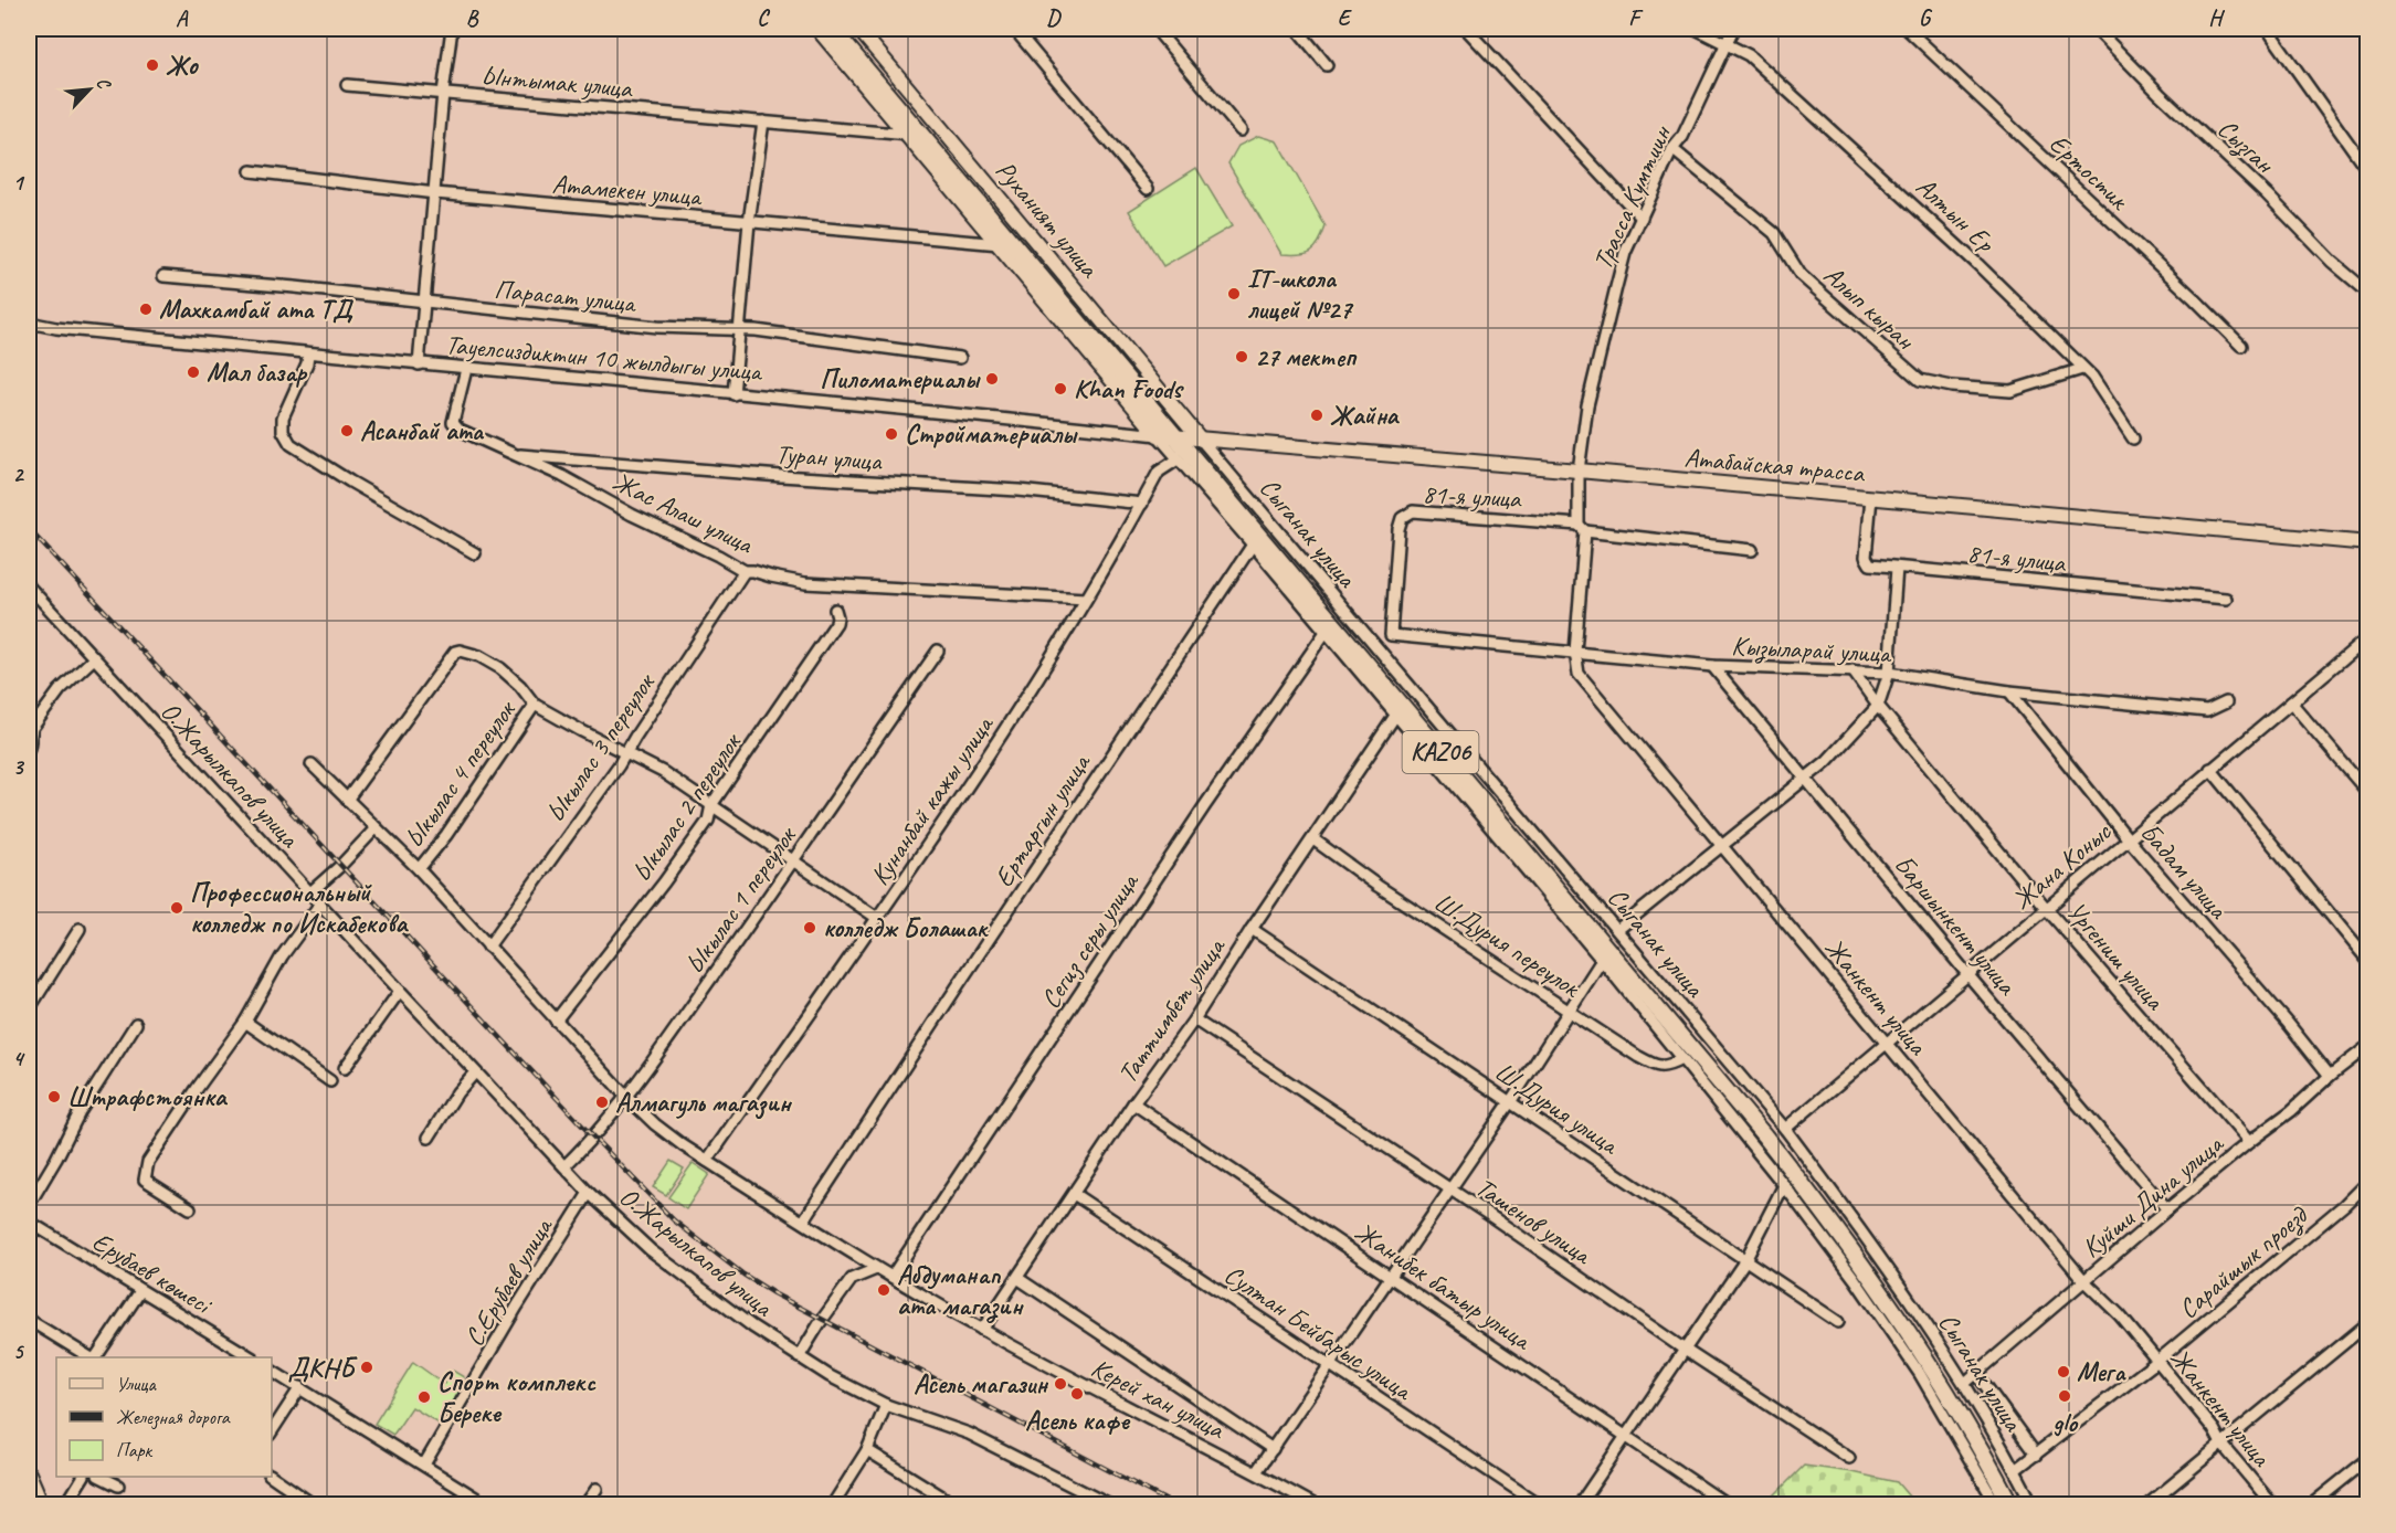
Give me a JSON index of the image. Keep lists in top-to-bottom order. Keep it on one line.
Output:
{"streets":{"highway":["KАZ06"],"main road":["Руханият улица","Тауелсиздиктин 10 жылдыгы улица","Атабайская трасса"],"street":["Ынтымак улица","Сызган","Ертостик","Атамекен улица","Трасса Кумтиин","Алтын Ер","Парасат улица","Алып кыран","Туран улица","81-я улица","Жас Алаш улица","Сыганак улица","Кызыларай улица","Ыкылас 3 переулок","О.Жарылкапов улица","Ыкылас 4 переулок","Кунанбай кажы улица","Ыкылас 2 переулок","Ертаргын улица","Жана Коныс","Бадам улица","Ыкылас 1 переулок","Баршынкент улица","Сегиз серы улица","Ш.Дурия переулок","Ургениш улица","Жанкент улица","Таттимбет улица","Ш.Дурия улица","Куйши Дина улица","Ташенов улица","Сарайшык проезд","Ерубаев көшесі","С.Ерубаев улица","Жанибек батыр улица","Султан Бейбарыс улица","Керей хан улица"]},"crossings":[["Ынтымак улица","Руханият улица"],["Атамекен улица","Руханият улица"],["Трасса Кумтиин","Алтын Ер"],["Трасса Кумтиин","Алып кыран"],["Трасса Кумтиин","Атабайская трасса"],["Трасса Кумтиин","Жанкент улица"],["Алтын Ер","Алып кыран"],["Руханият улица","Тауелсиздиктин 10 жылдыгы улица"],["Руханият улица","Атабайская трасса"],["Руханият улица","Сыганак улица"],["Руханият улица","KАZ06"],["Тауелсиздиктин 10 жылдыгы улица","Атабайская трасса"],["Тауелсиздиктин 10 жылдыгы улица","Жас Алаш улица"],["Тауелсиздиктин 10 жылдыгы улица","Сыганак улица"],["Тауелсиздиктин 10 жылдыгы улица","KАZ06"],["Туран улица","Жас Алаш улица"],["Туран улица","Кунанбай кажы улица"],["Атабайская трасса","81-я улица"],["Атабайская трасса","Сыганак улица"],["Атабайская трасса","KАZ06"],["Атабайская трасса","Жанкент улица"],["81-я улица","Кызыларай улица"],["81-я улица","Жанкент улица"],["Жас Алаш улица","Ыкылас 3 переулок"],["Жас Алаш улица","Кунанбай кажы улица"],["Сыганак улица","KАZ06"],["Сыганак улица","Жана Коныс"],["Сыганак улица","Куйши Дина улица"],["Сыганак улица","Сарайшык проезд"],["Кызыларай улица","Бадам улица"],["Кызыларай улица","Баршынкент улица"],["Кызыларай улица","Ургениш улица"],["Кызыларай улица","Жанкент улица"],["Ыкылас 3 переулок","Керей хан улица"],["О.Жарылкапов улица","Ыкылас 1 переулок"],["О.Жарылкапов улица","С.Ерубаев улица"],["Ыкылас 4 переулок","Керей хан улица"],["Кунанбай кажы улица","Керей хан улица"],["Ыкылас 2 переулок","Керей хан улица"],["Ертаргын улица","Керей хан улица"],["Жана Коныс","Бадам улица"],["Жана Коныс","Баршынкент улица"],["Жана Коныс","Ургениш улица"],["Жана Коныс","Жанкент улица"],["Бадам улица","Куйши Дина улица"],["Ыкылас 1 переулок","Керей хан улица"],["Баршынкент улица","Куйши Дина улица"],["Сегиз серы улица","Керей хан улица"],["Ш.Дурия переулок","Таттимбет улица"],["Ургениш улица","Куйши Дина улица"],["Жанкент улица","Куйши Дина улица"],["Жанкент улица","Сарайшык проезд"],["Таттимбет улица","Ш.Дурия улица"],["Таттимбет улица","Ташенов улица"],["Таттимбет улица","Жанибек батыр улица"],["Таттимбет улица","Султан Бейбарыс улица"],["Таттимбет улица","Керей хан улица"]],"places":["Жо","IT-школа лицей №27","Махкамбай ата ТД","27 мектеп","Мал базар","Пиломатериалы","Khan Foods","Жайна","Асанбай ата","Стройматериалы","Профессиональный колледж по Искабекова","колледж Болашак","Штрафстоянка","Алмагуль магазин","Абдуманап ата магазин","ДКНБ","Мега","Асель магазин","Асель кафе","glo","Спорт комплекс Береке"],"legend":["Улица","Железная дорога","Парк"],"north":"top right","grid":{"columns":["A","B","C","D","E","F","G","H"],"rows":["1","2","3","4","5"]}}
